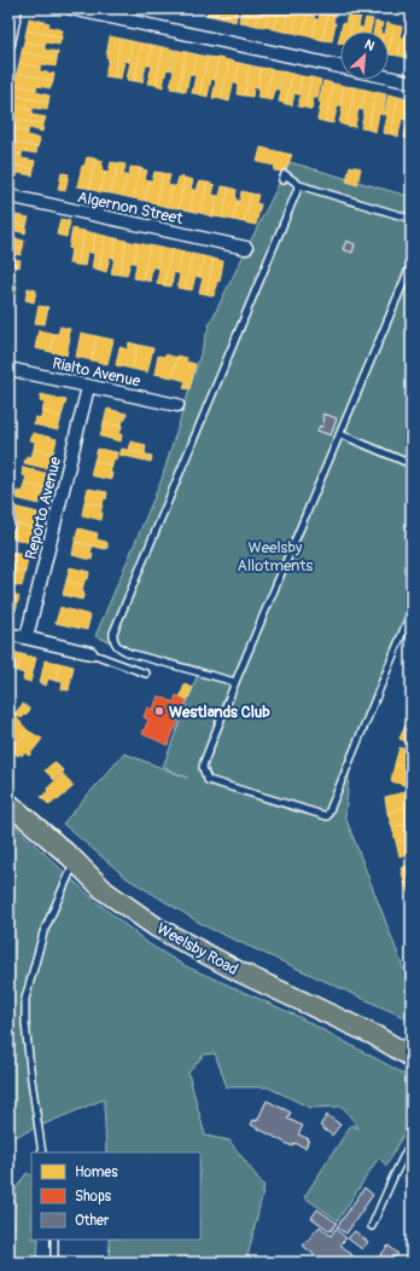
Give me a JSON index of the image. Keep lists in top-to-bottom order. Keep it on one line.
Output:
{"streets":{"main road":["Weelsby Road"],"street":["Algernon Street","Rialto Avenue","Reporto Avenue"]},"crossings":[["Rialto Avenue","Reporto Avenue"]],"parks":["Weelsby Allotments"],"places":["Westlands Club"],"legend":["Homes","Shops","Other"],"north":"top right"}
